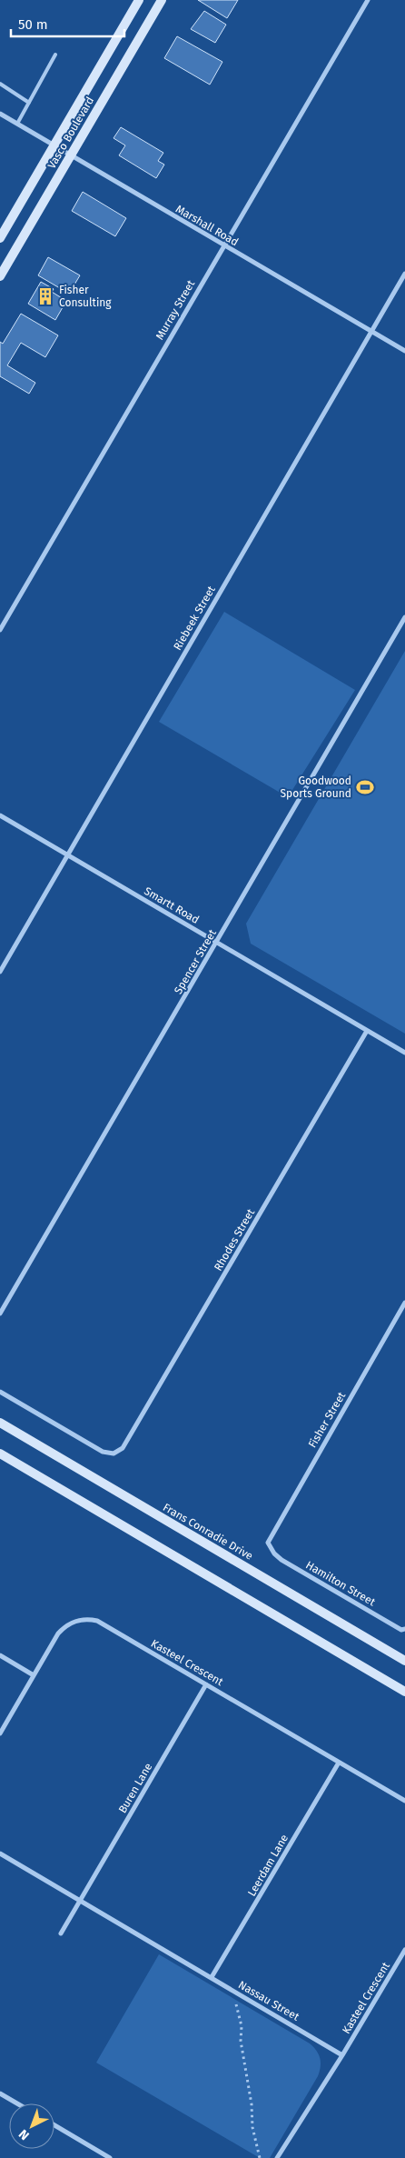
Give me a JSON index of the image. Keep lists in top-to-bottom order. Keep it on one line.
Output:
{"streets":{"main road":["Vasco Boulevard","Frans Conradie Drive"],"street":["Marshall Road","Murray Street","Riebeek Street","Smartt Road","Spencer Street","Rhodes Street","Fisher Street","Hamilton Street","Kasteel Crescent","Buren Lane","Leerdam Lane","Nassau Street"]},"crossings":[["Vasco Boulevard","Marshall Road"],["Marshall Road","Murray Street"],["Marshall Road","Riebeek Street"],["Riebeek Street","Smartt Road"],["Smartt Road","Spencer Street"],["Smartt Road","Rhodes Street"],["Fisher Street","Hamilton Street"],["Kasteel Crescent","Buren Lane"],["Kasteel Crescent","Leerdam Lane"],["Kasteel Crescent","Nassau Street"],["Buren Lane","Nassau Street"],["Leerdam Lane","Nassau Street"]],"places":{"building":["Fisher Consulting"],"sports":["Goodwood Sports Ground"]},"scale_bar":"50 m","north":"bottom left"}
